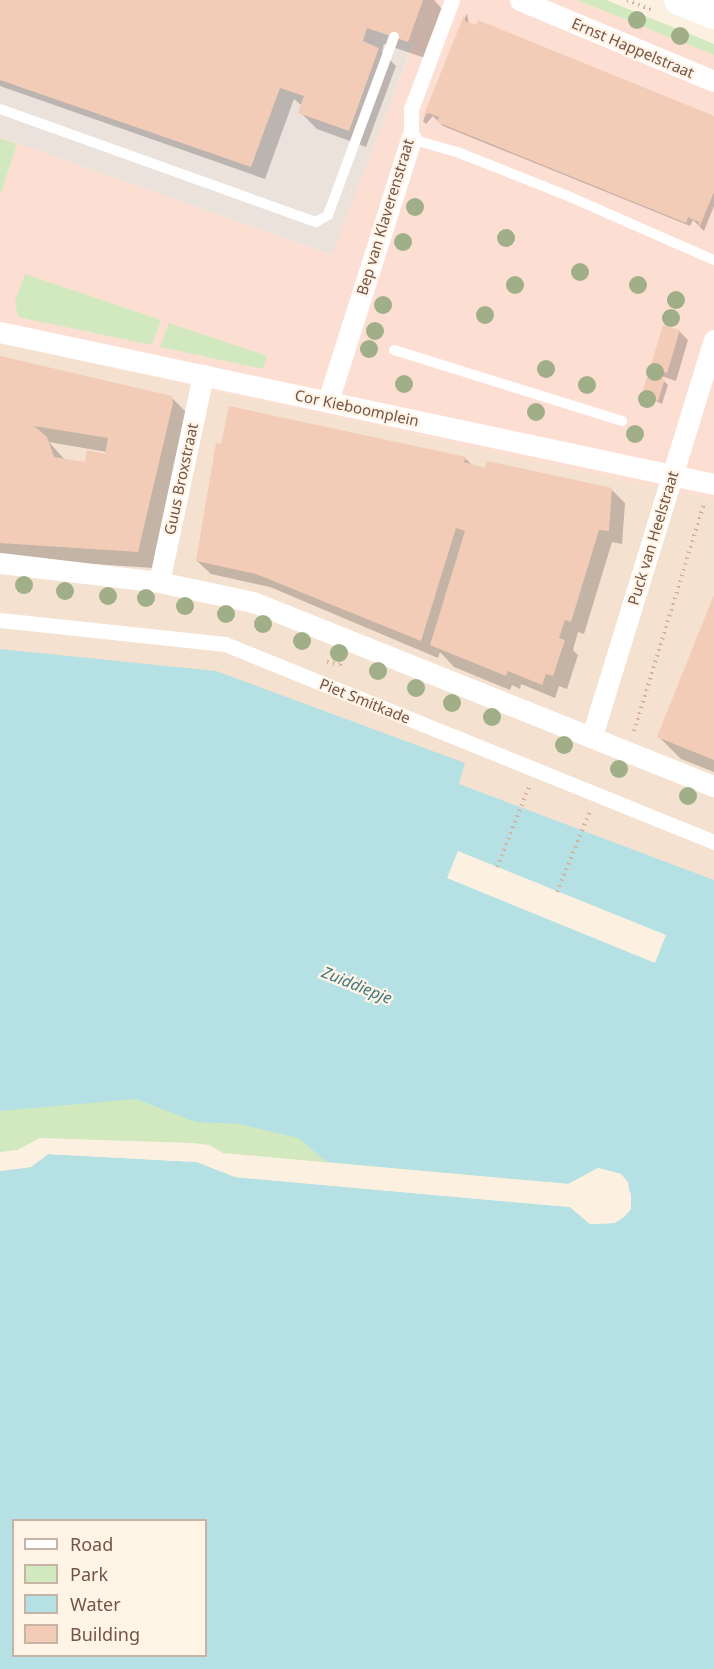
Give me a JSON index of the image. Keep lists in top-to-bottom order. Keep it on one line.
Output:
{"streets":{"street":["Ernst Happelstraat","Bep van Klaverenstraat","Cor Kieboomplein","Guus Broxstraat","Puck van Heelstraat","Piet Smitkade"]},"crossings":[["Bep van Klaverenstraat","Cor Kieboomplein"],["Cor Kieboomplein","Guus Broxstraat"],["Cor Kieboomplein","Puck van Heelstraat"]],"water":["Zuiddiepje"],"legend":["Road","Park","Water","Building"]}
